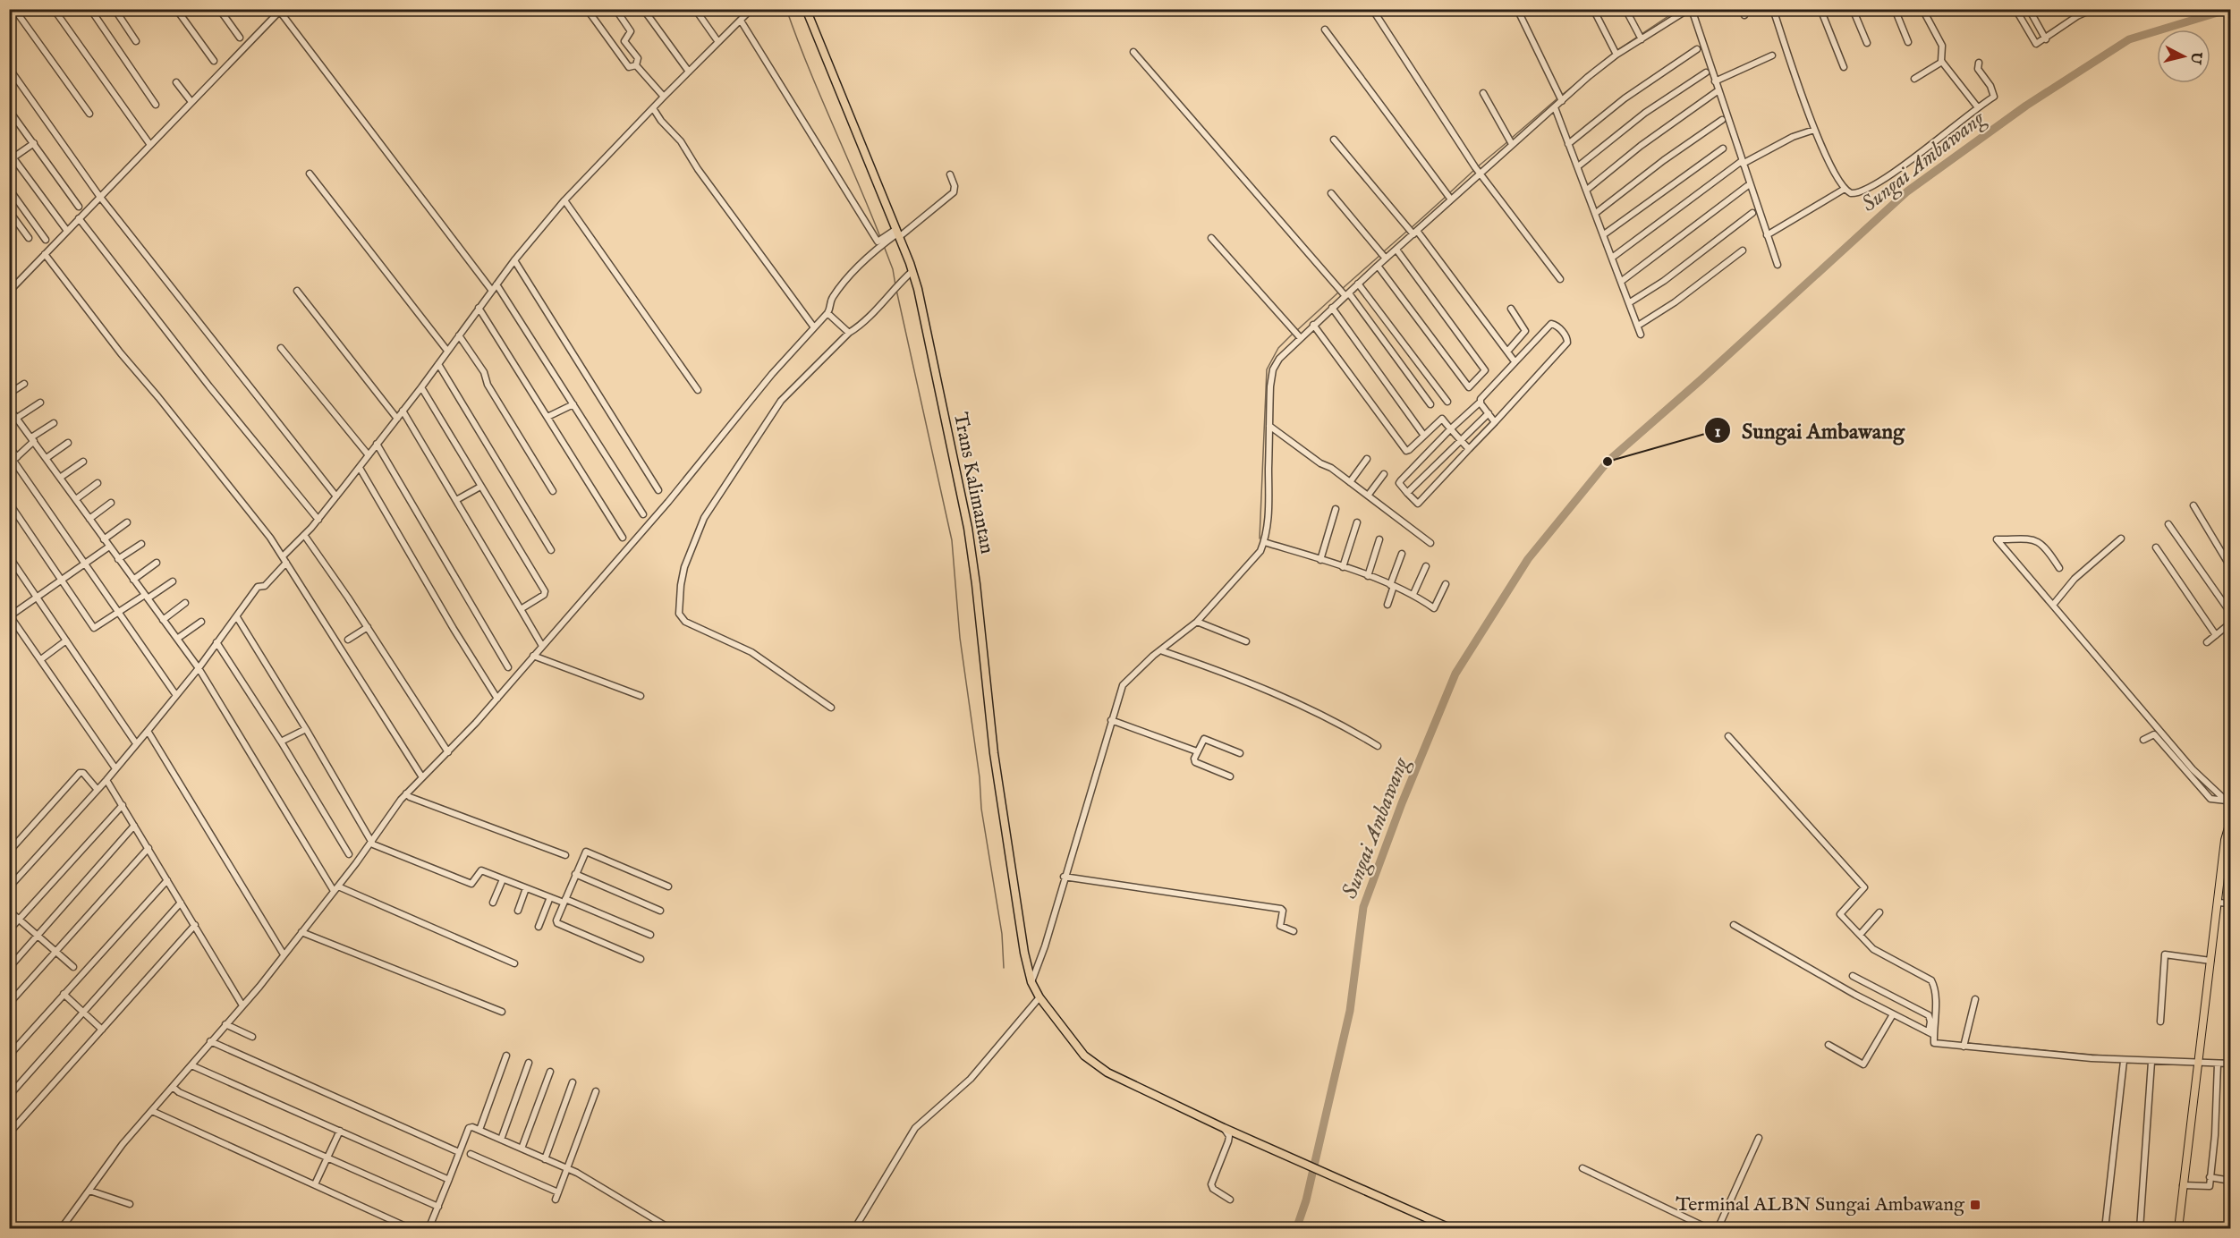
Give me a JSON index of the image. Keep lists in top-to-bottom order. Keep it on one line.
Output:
{"streets":{"highway":["Trans Kalimantan"]},"water":["Sungai Ambawang"],"places":{"other":["Sungai Ambawang"],"transit":["Terminal ALBN Sungai Ambawang"]},"north":"right"}
